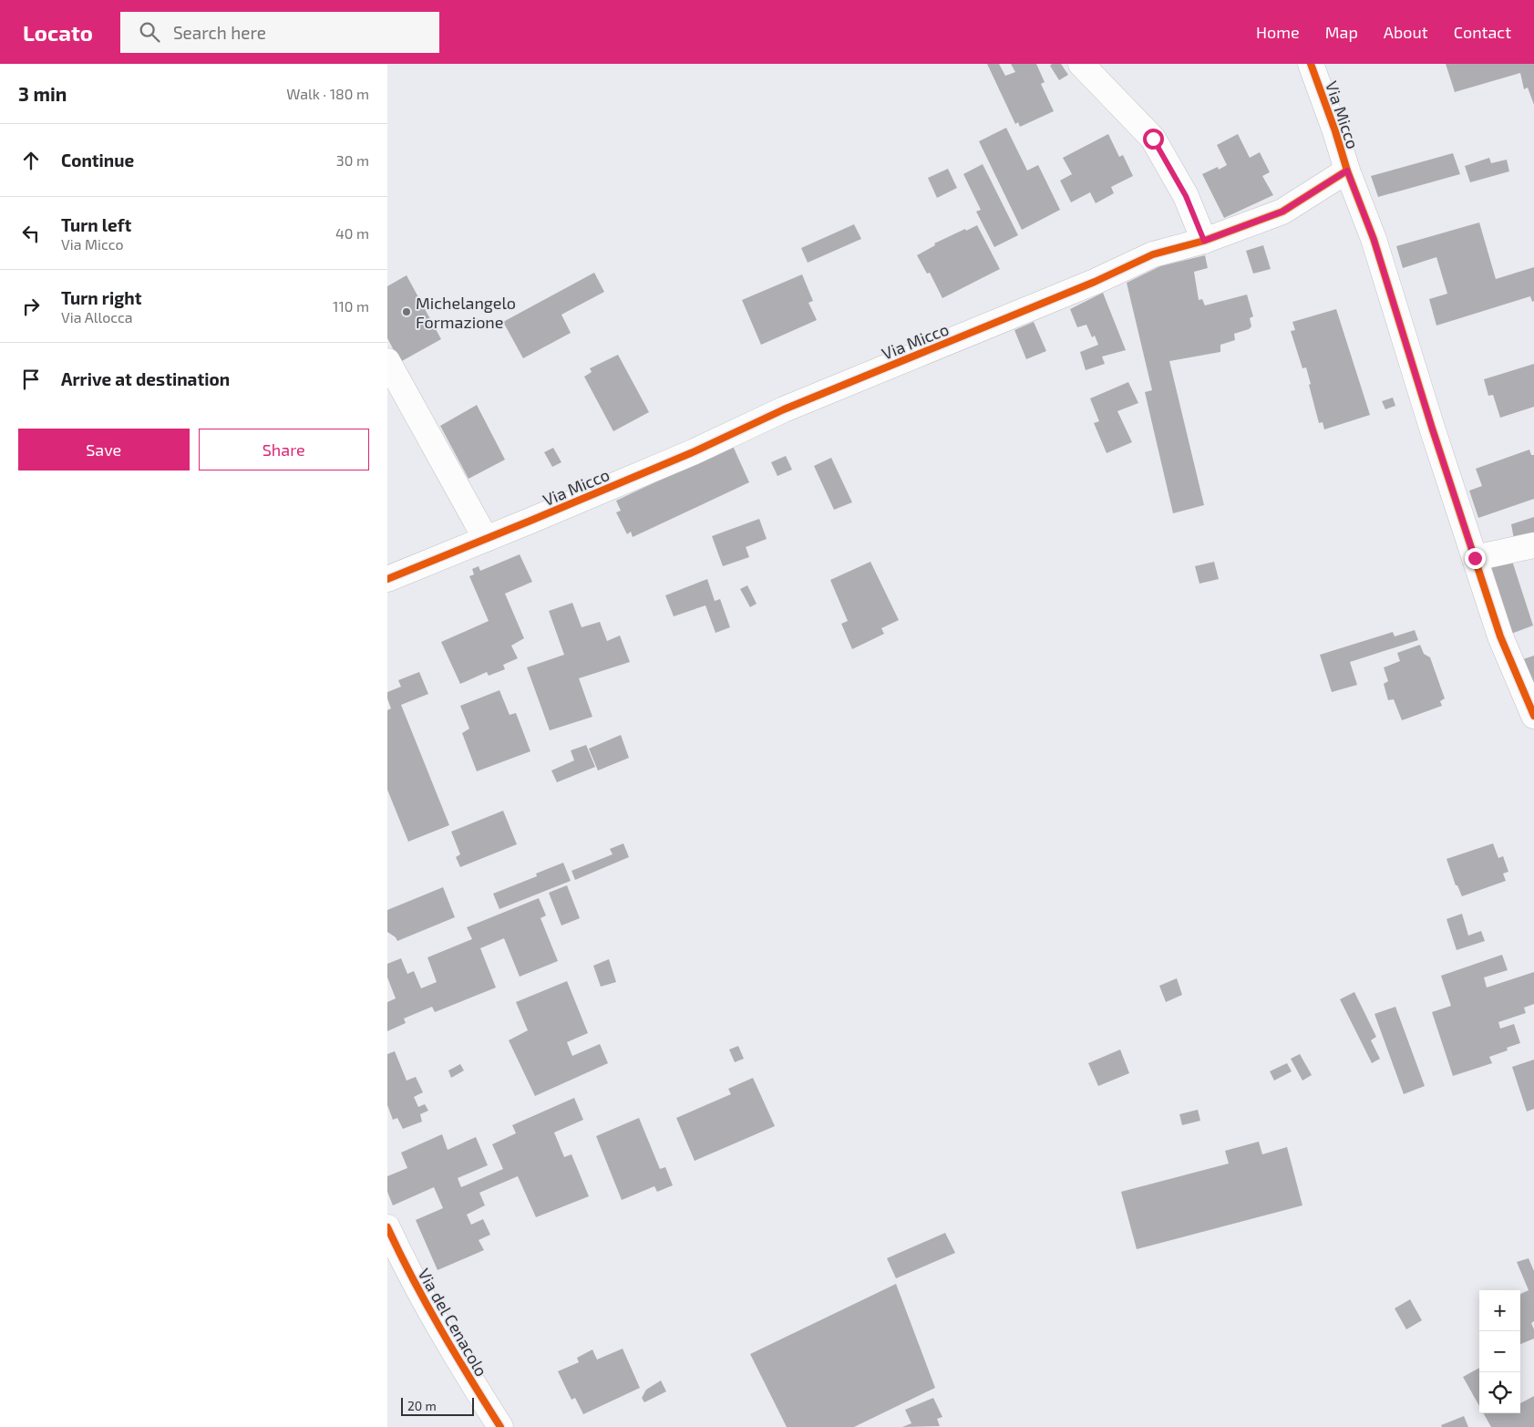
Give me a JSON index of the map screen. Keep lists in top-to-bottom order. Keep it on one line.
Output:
{"streets":{"street":["Via Micco","Via del Cenacolo"]},"places":["Michelangelo Formazione"],"scale_bar":"20 m","page":{"header":"Locato","search":"Search here","nav":["Home","Map","About","Contact"],"heading":["3 min","Walk · 180 m"],"list":[["Continue","30 m"],["Turn left","Via Micco","40 m"],["Turn right","Via Allocca","110 m"],"Arrive at destination"],"buttons":["Save","Share"],"map_buttons":["+","−"],"scale":"20 m"}}
